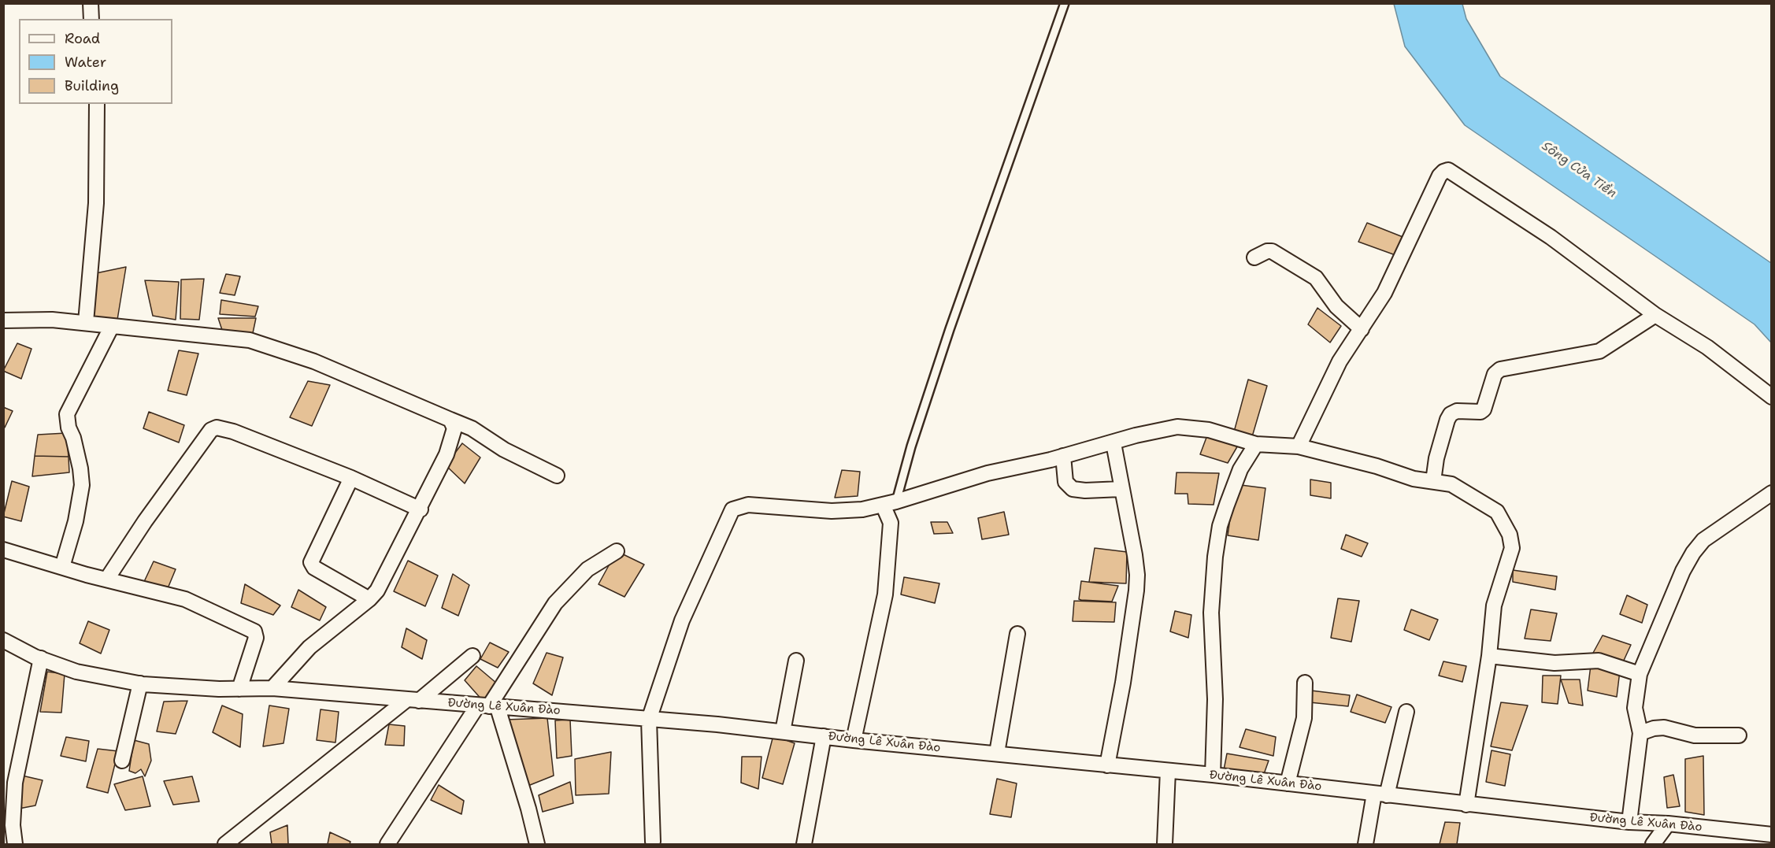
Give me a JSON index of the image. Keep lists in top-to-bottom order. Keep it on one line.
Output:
{"streets":{"street":["Đường Lê Xuân Đào"]},"water":["Sông Cửa Tiền"],"legend":["Road","Water","Building"]}
